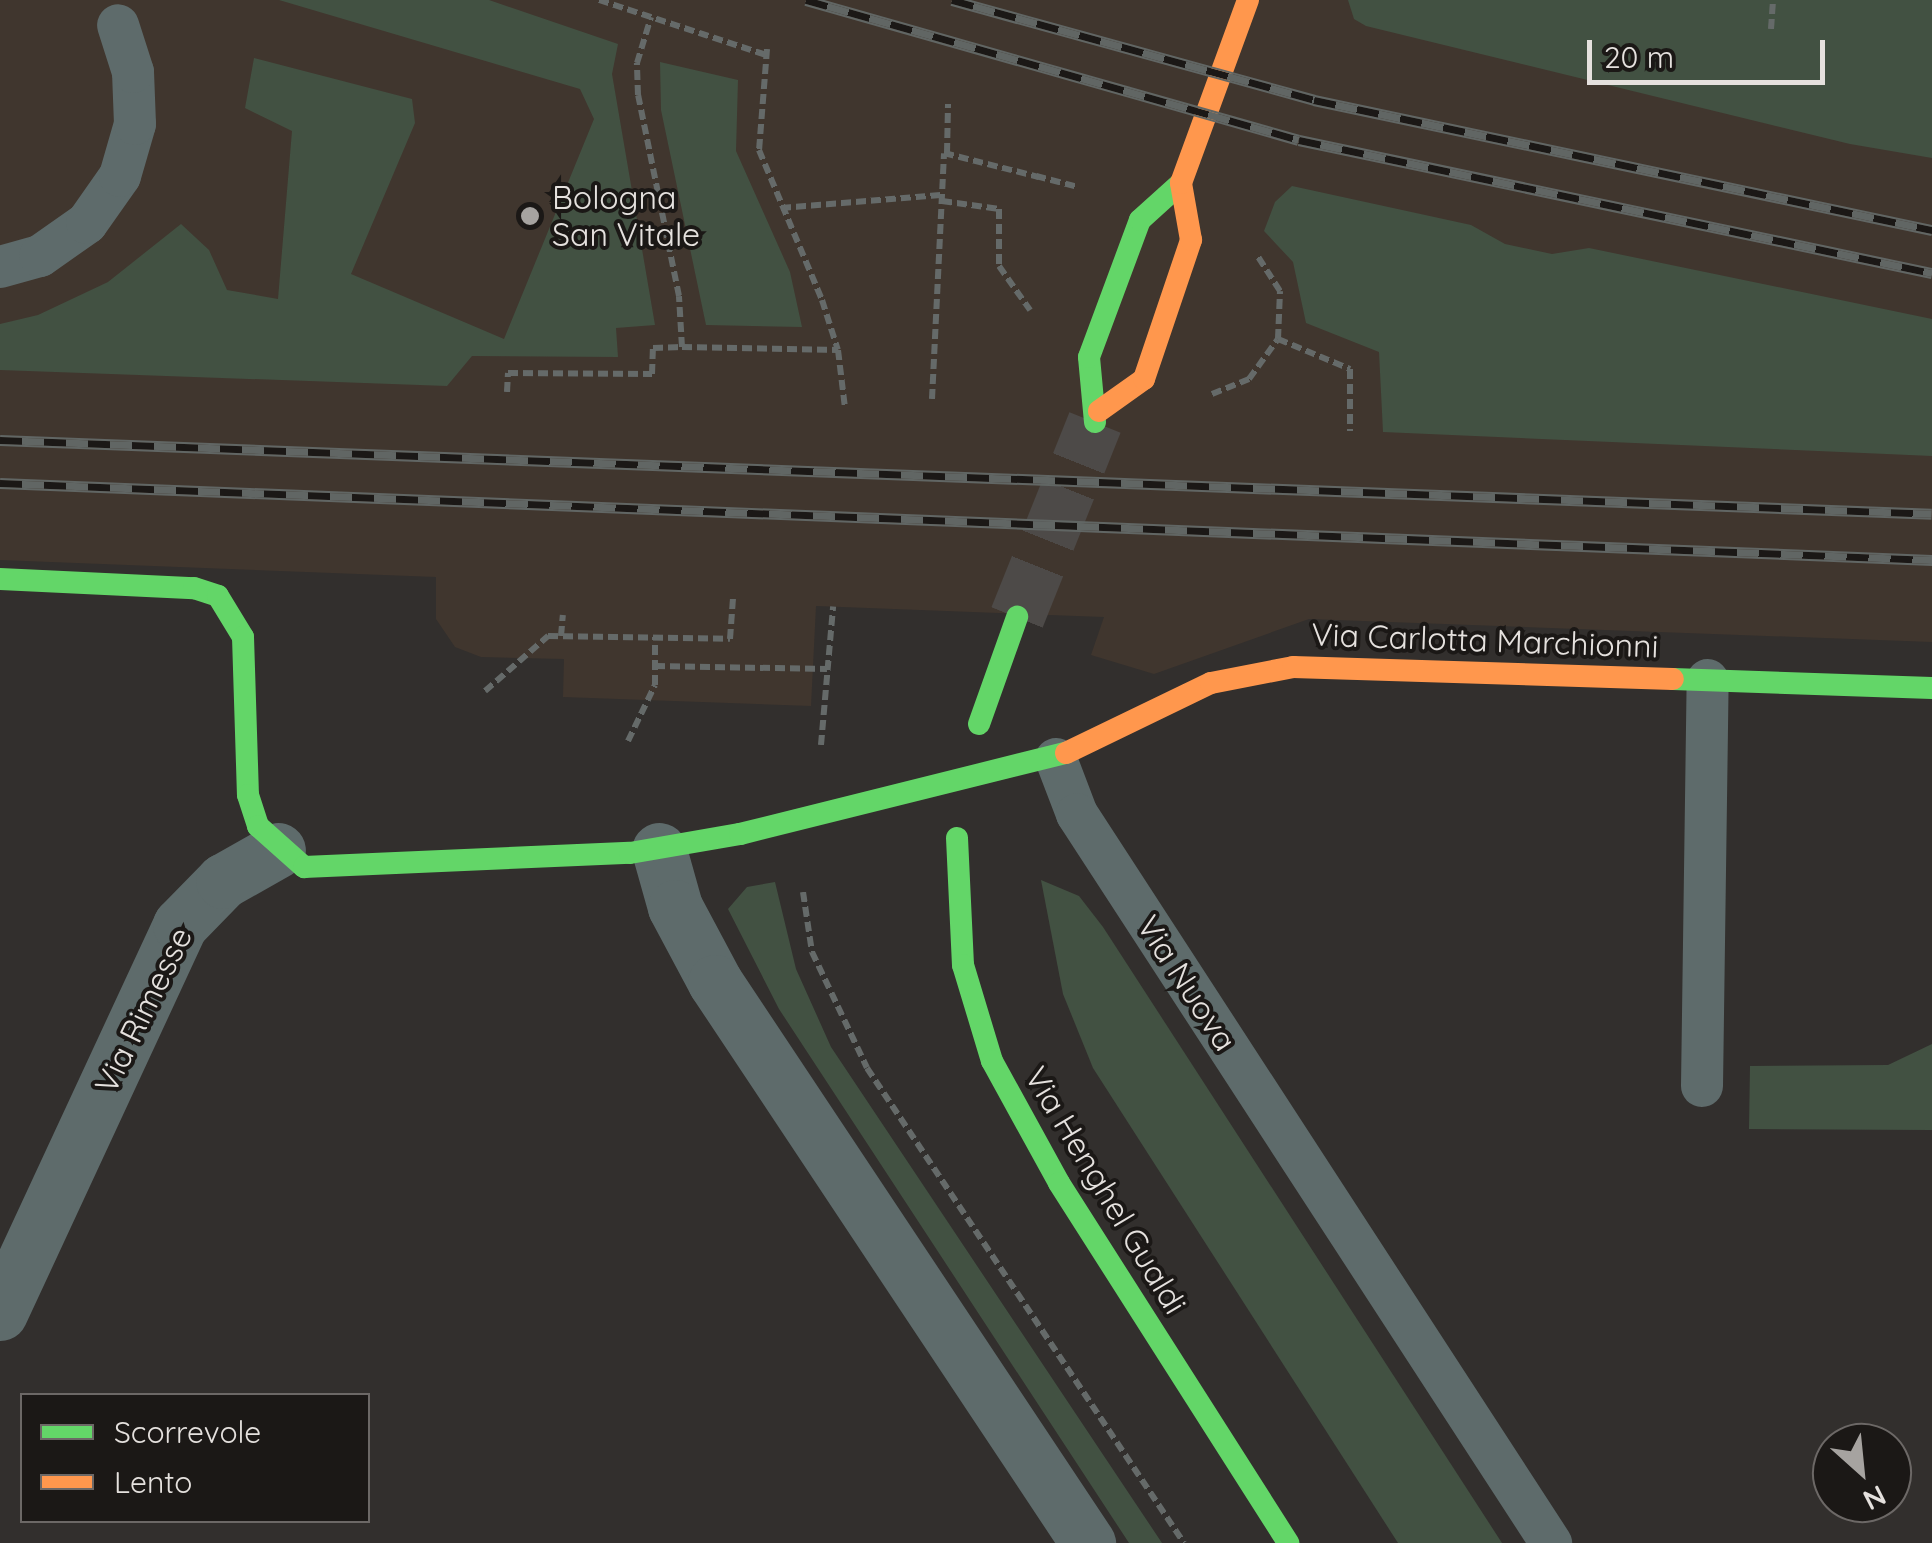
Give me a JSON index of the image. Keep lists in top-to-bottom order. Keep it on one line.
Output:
{"streets":{"street":["Via Carlotta Marchionni","Via Rimesse","Via Henghel Gualdi"],"lane":["Via Nuova"]},"crossings":[["Via Carlotta Marchionni","Via Nuova"]],"places":["Bologna San Vitale"],"legend":["Scorrevole","Lento"],"scale_bar":"20 m","north":"bottom right"}
